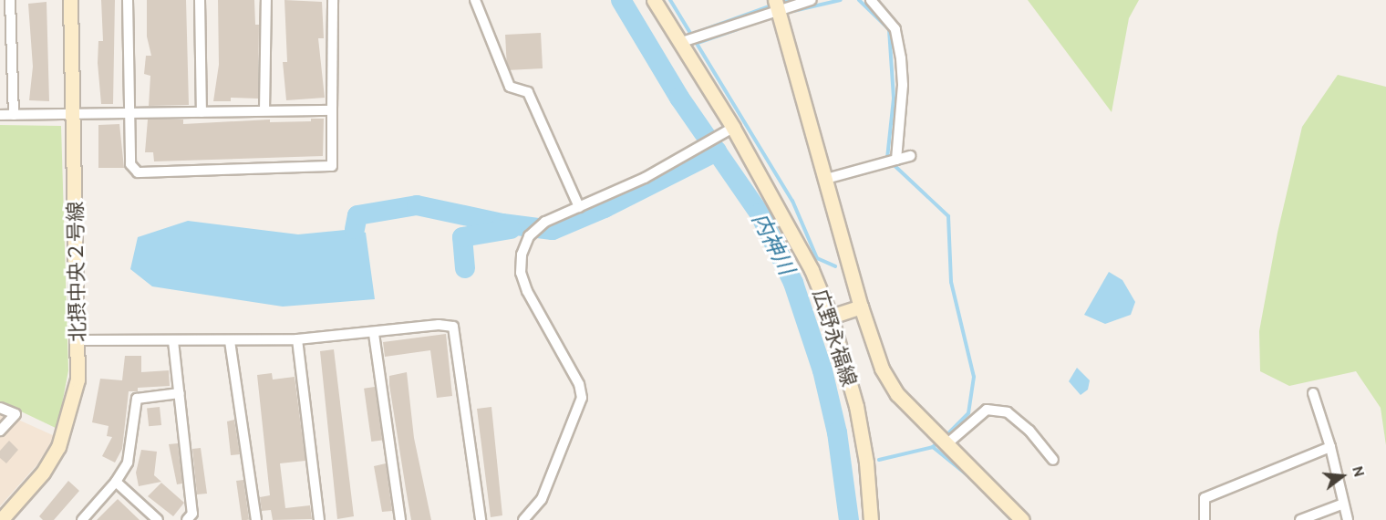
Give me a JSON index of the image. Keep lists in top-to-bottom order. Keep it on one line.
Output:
{"streets":{"street":["北摂中央２号線","広野永福線"]},"water":["内神川"],"north":"right"}
